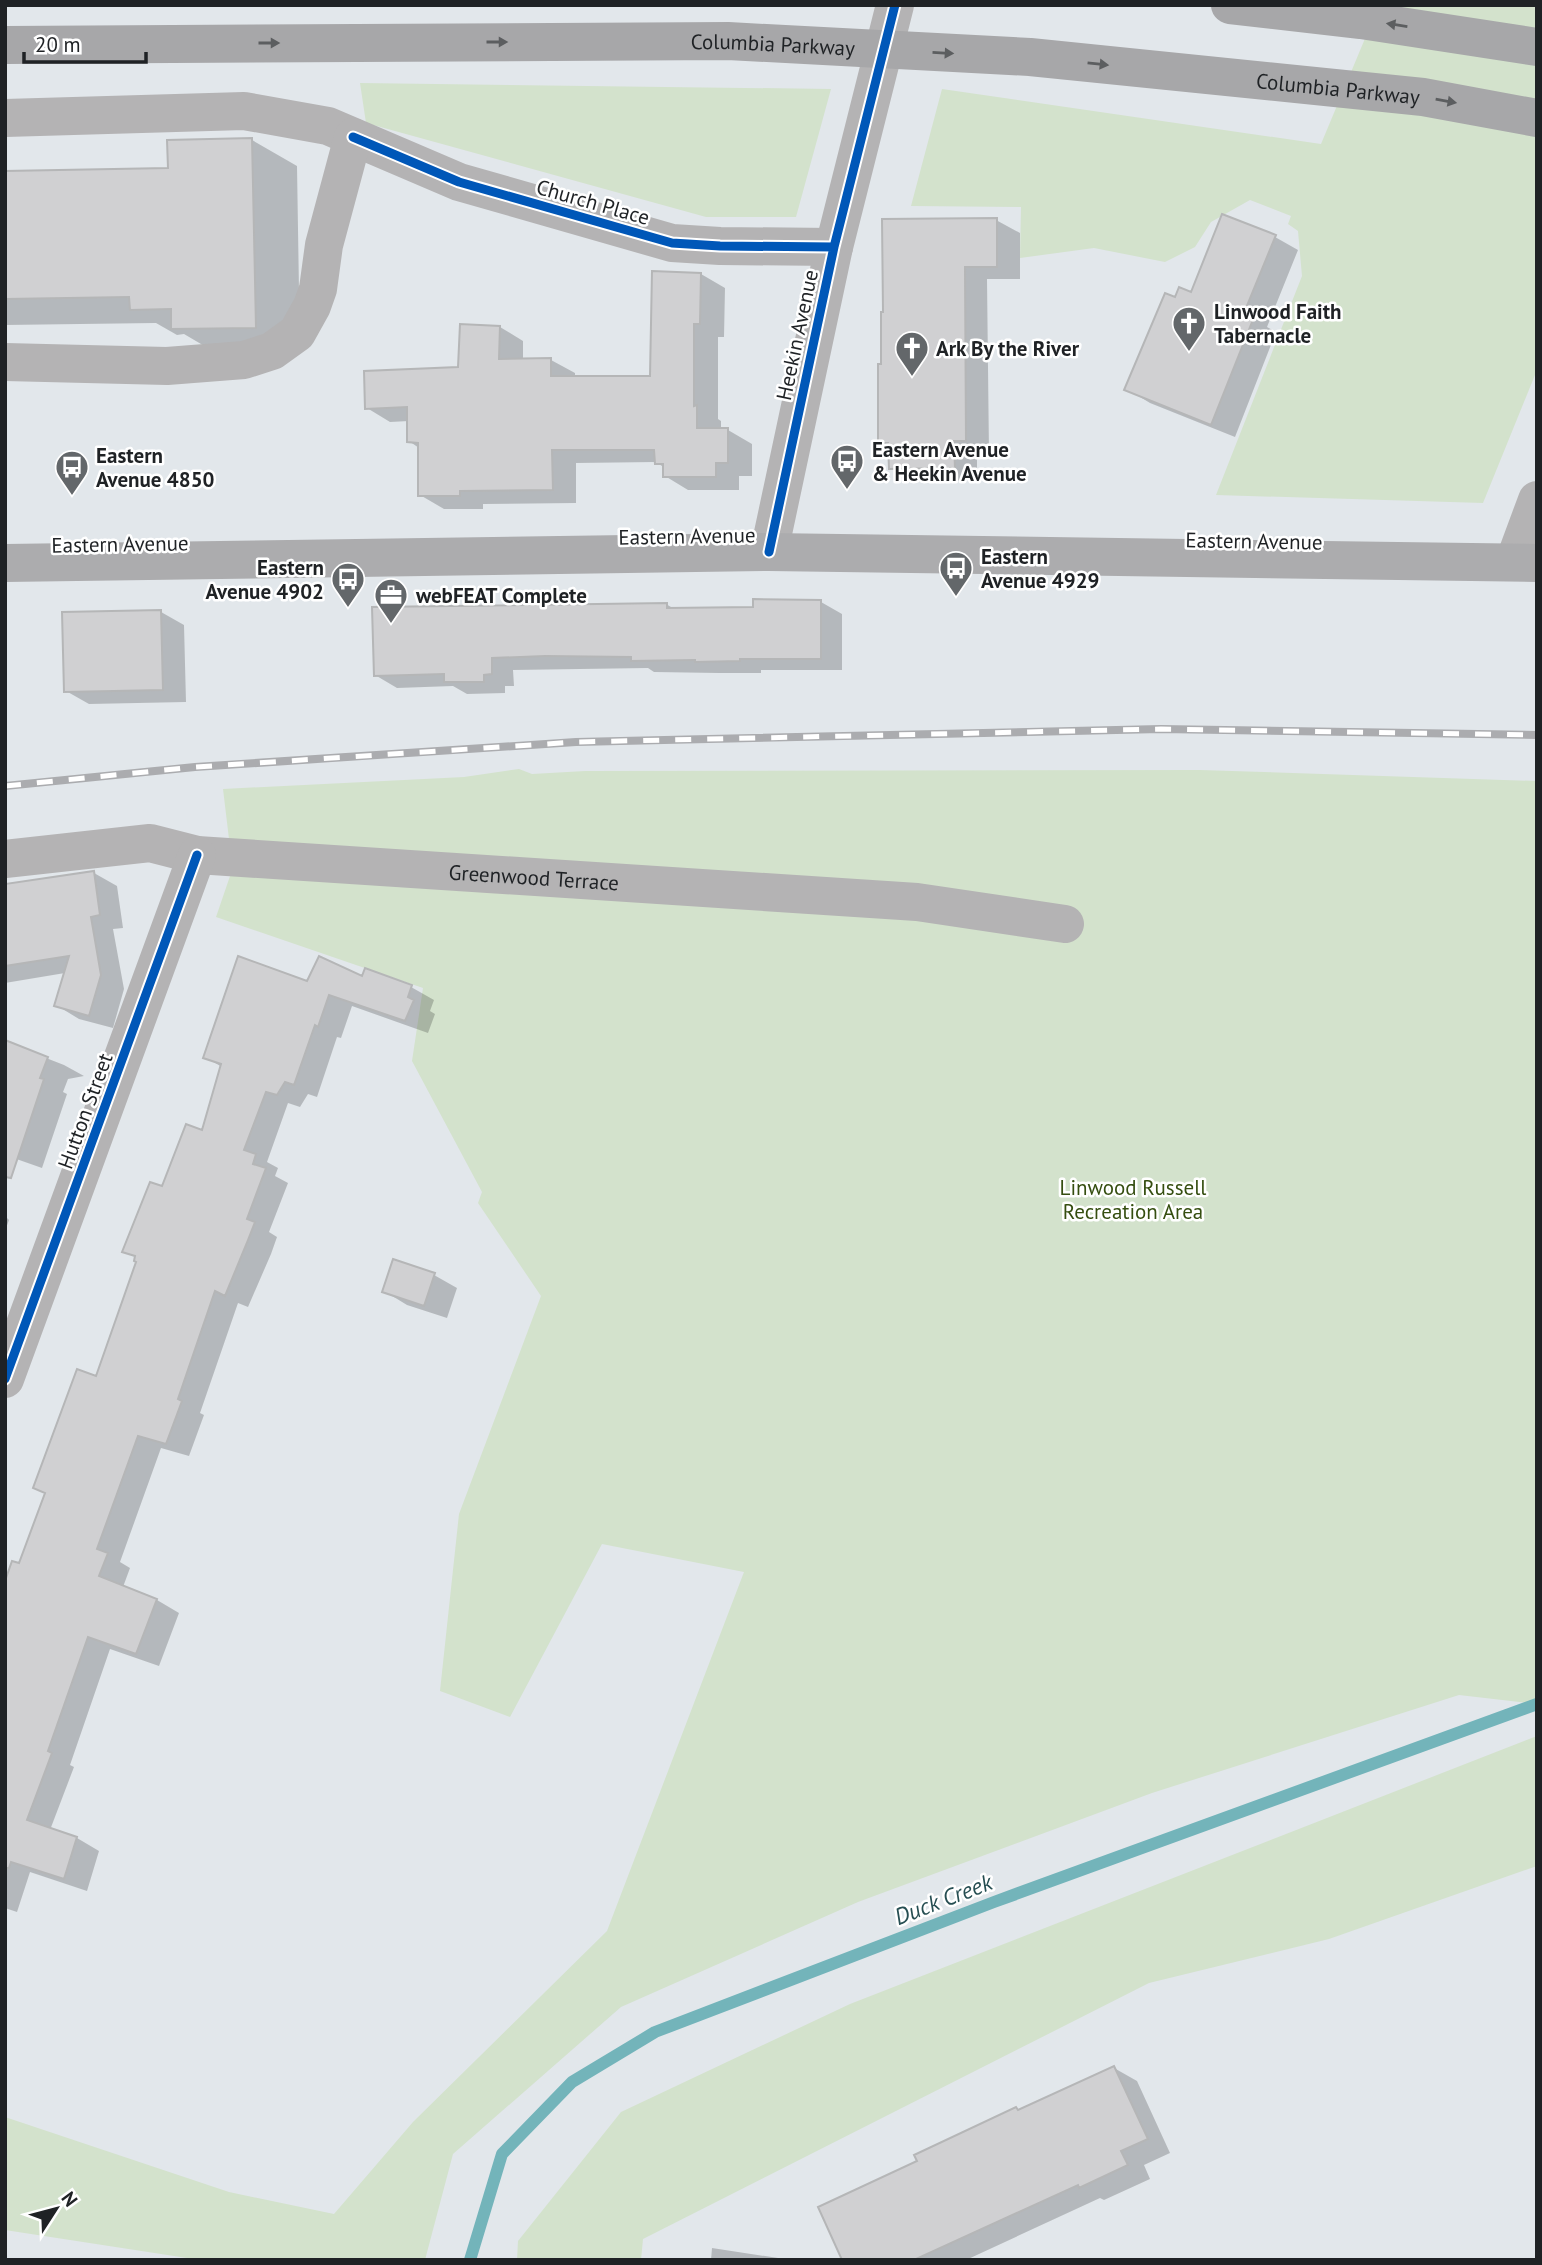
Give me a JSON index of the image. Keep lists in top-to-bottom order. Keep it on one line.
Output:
{"streets":{"highway":["Columbia Parkway"],"main road":["Eastern Avenue"],"street":["Church Place","Heekin Avenue","Greenwood Terrace","Hutton Street"]},"crossings":[["Church Place","Heekin Avenue"],["Heekin Avenue","Eastern Avenue"],["Greenwood Terrace","Hutton Street"]],"one_way":["Columbia Parkway"],"water":["Duck Creek"],"parks":["Linwood Russell Recreation Area"],"places":{"church":["Linwood Faith Tabernacle","Ark By the River"],"bus stop":["Eastern Avenue & Heekin Avenue","Eastern Avenue 4850","Eastern Avenue 4929","Eastern Avenue 4902"],"office":["webFEAT Complete"]},"scale_bar":"20 m","north":"top right"}
